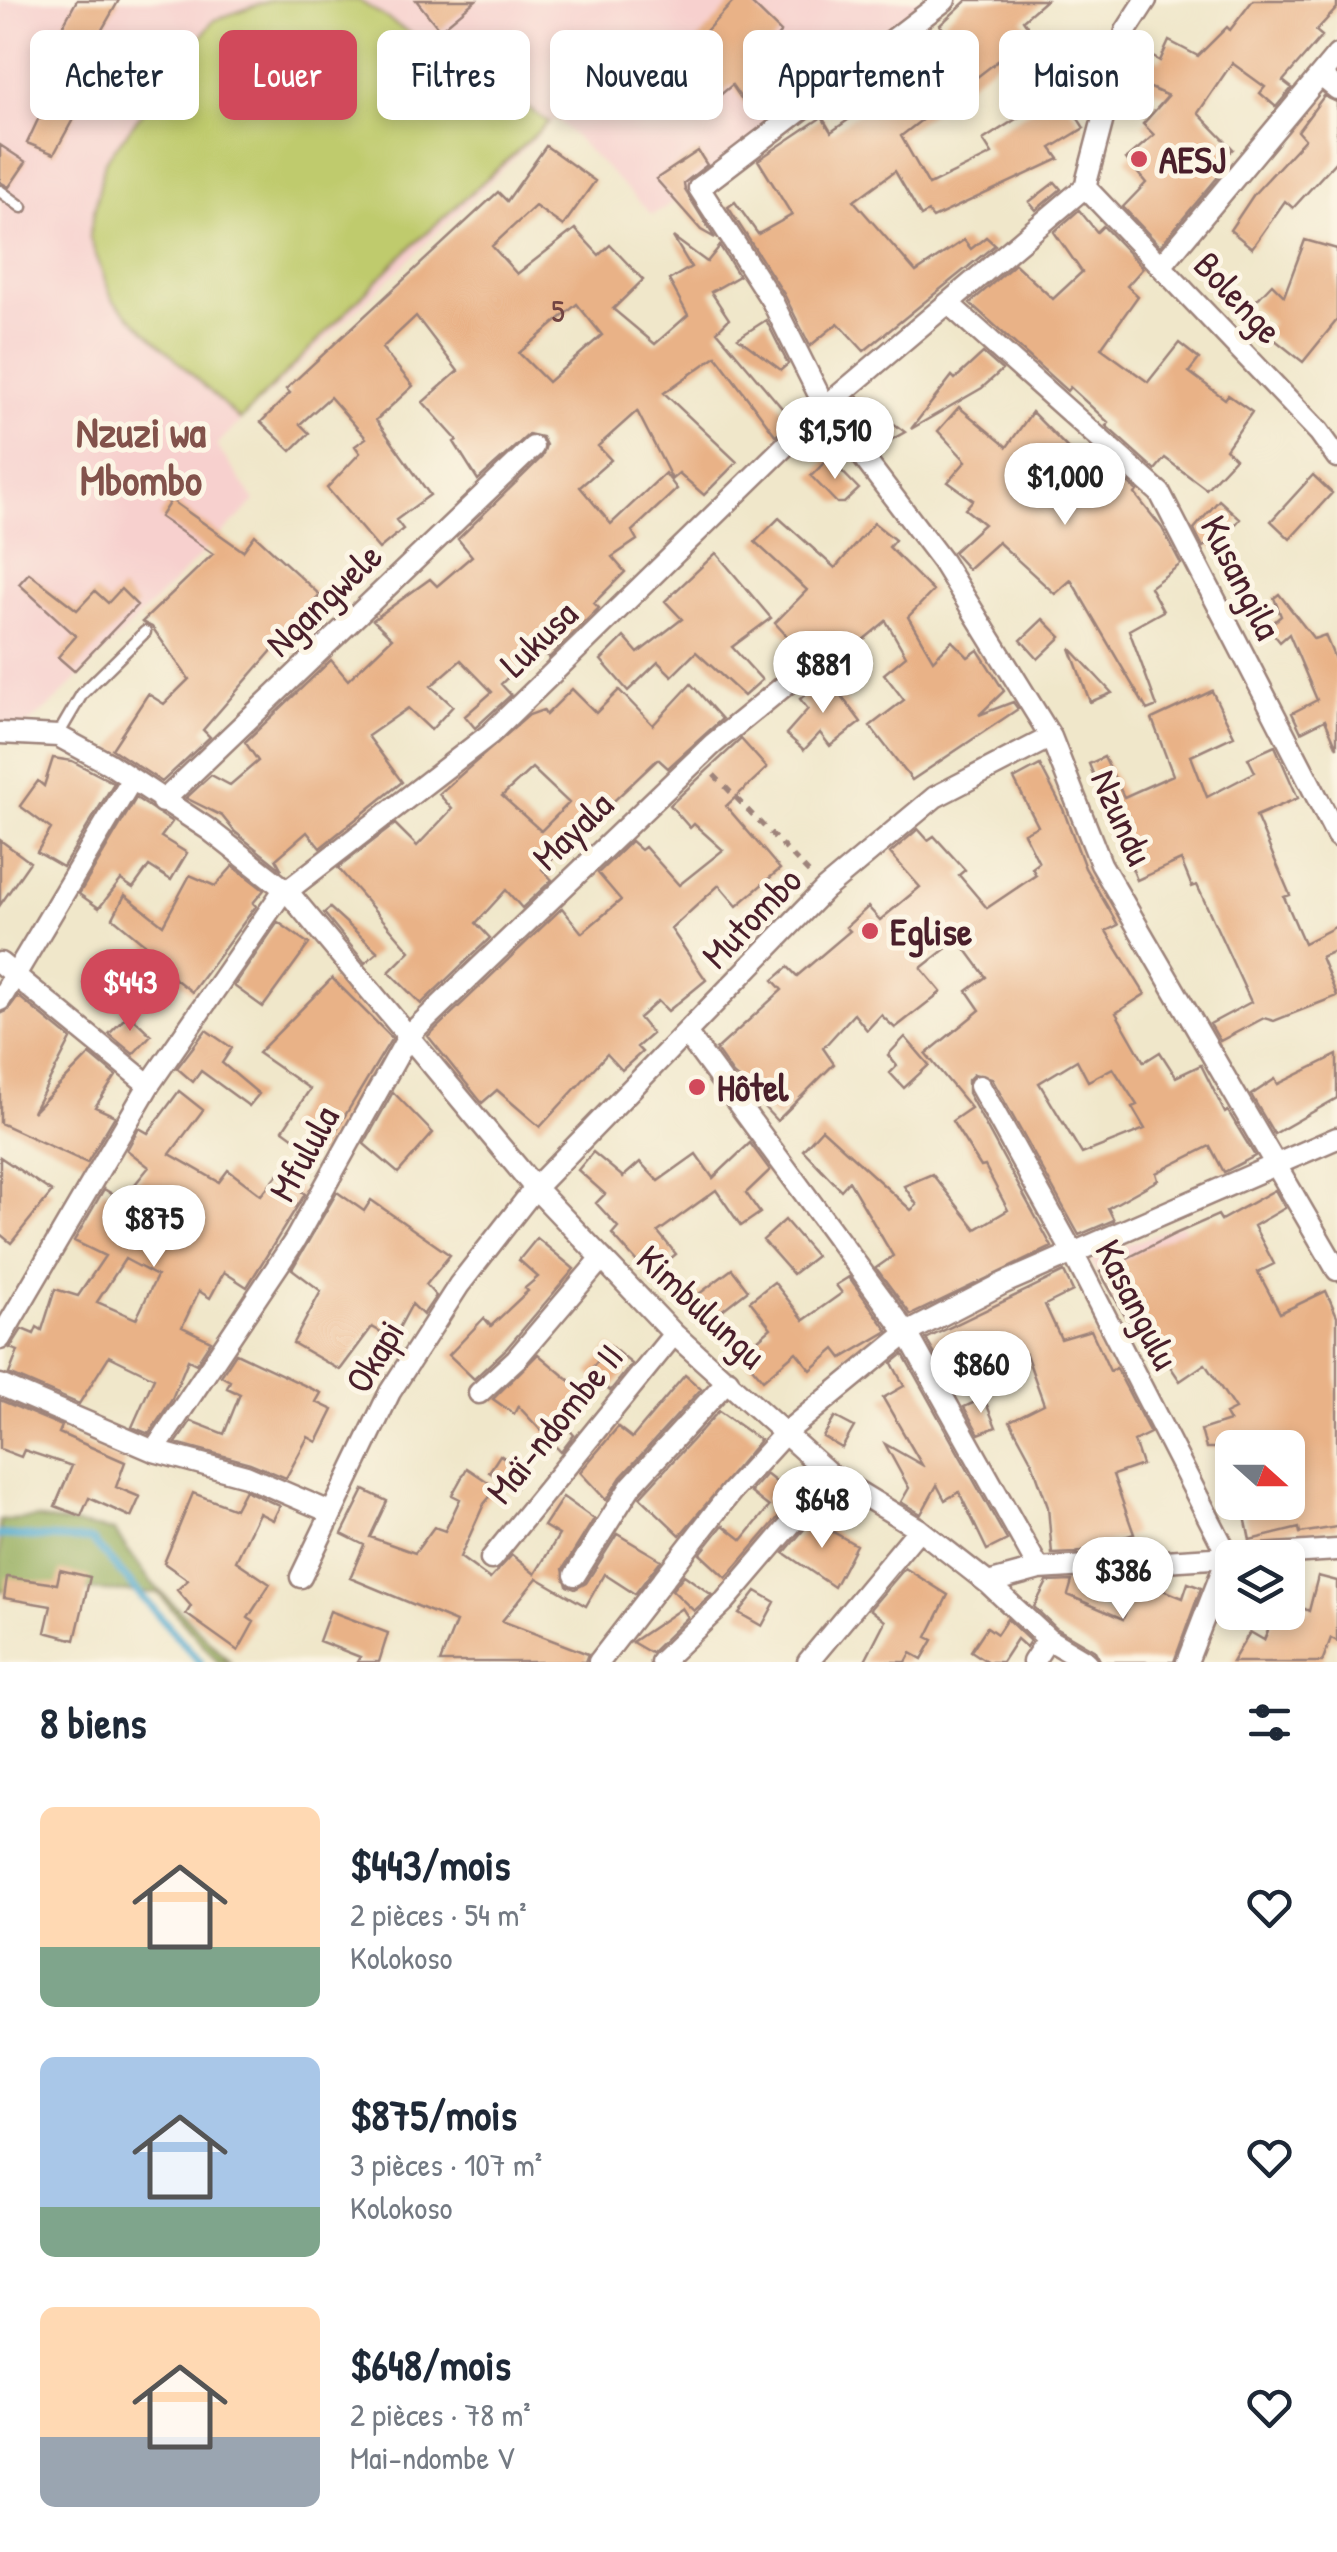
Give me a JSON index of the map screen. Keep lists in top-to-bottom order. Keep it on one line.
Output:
{"streets":{"street":["Bolenge","Kusangila","Ngangwele","Lukusa","Nzundu","Mayala","Mutombo","Mfulula","Kasangulu","Kimbulungu","Okapi","Maï-ndombe II"]},"crossings":[["Bolenge","Lukusa"],["Kusangila","Lukusa"],["Ngangwele","Kimbulungu"],["Lukusa","Nzundu"],["Lukusa","Kimbulungu"],["Nzundu","Mutombo"],["Mayala","Mfulula"],["Mayala","Kimbulungu"],["Mutombo","Kimbulungu"],["Mutombo","Okapi"],["Mfulula","Kimbulungu"],["Kimbulungu","Okapi"],["Kimbulungu","Maï-ndombe II"]],"districts":["Nzuzi wa Mbombo"],"places":["AESJ","Eglise","Hôtel"],"house_numbers":["5"],"north":"right","page":{"chip":["Acheter","Louer","Filtres","Nouveau","Appartement","Maison"],"price":["$1,510","$1,000","$881","$443","$875","$860","$648","$386"],"heading":"8 biens","list":[{"name":"$443/mois","note":"2 pièces · 54 m² · Kolokoso"},{"name":"$875/mois","note":"3 pièces · 107 m² · Kolokoso"},{"name":"$648/mois","note":"2 pièces · 78 m² · Mai-ndombe V"}]}}
